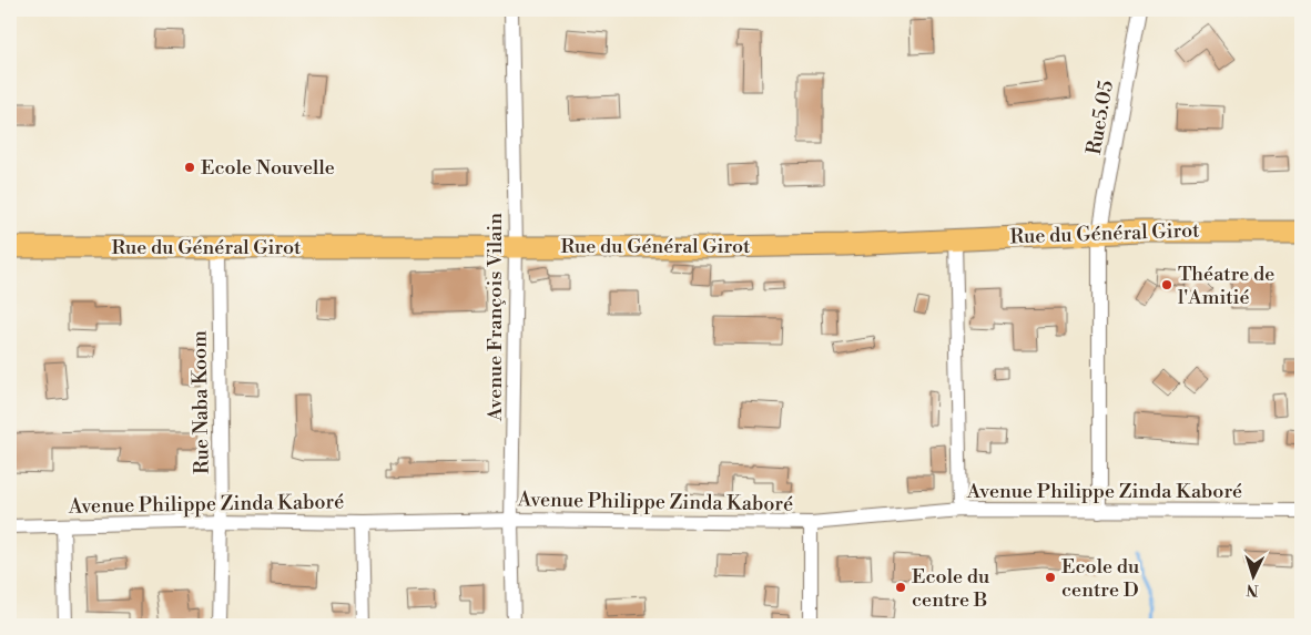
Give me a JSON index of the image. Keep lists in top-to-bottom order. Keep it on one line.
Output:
{"streets":{"highway":["Rue du Général Girot"],"street":["Rue5.05","Avenue François Vilain","Rue Naba Koom","Avenue Philippe Zinda Kaboré"]},"crossings":[["Rue5.05","Rue du Général Girot"],["Rue5.05","Avenue Philippe Zinda Kaboré"],["Rue du Général Girot","Avenue François Vilain"],["Rue du Général Girot","Rue Naba Koom"],["Avenue François Vilain","Avenue Philippe Zinda Kaboré"],["Rue Naba Koom","Avenue Philippe Zinda Kaboré"]],"places":["Ecole Nouvelle","Théatre de l'Amitié","Ecole du centre D","Ecole du centre B"],"north":"bottom"}
